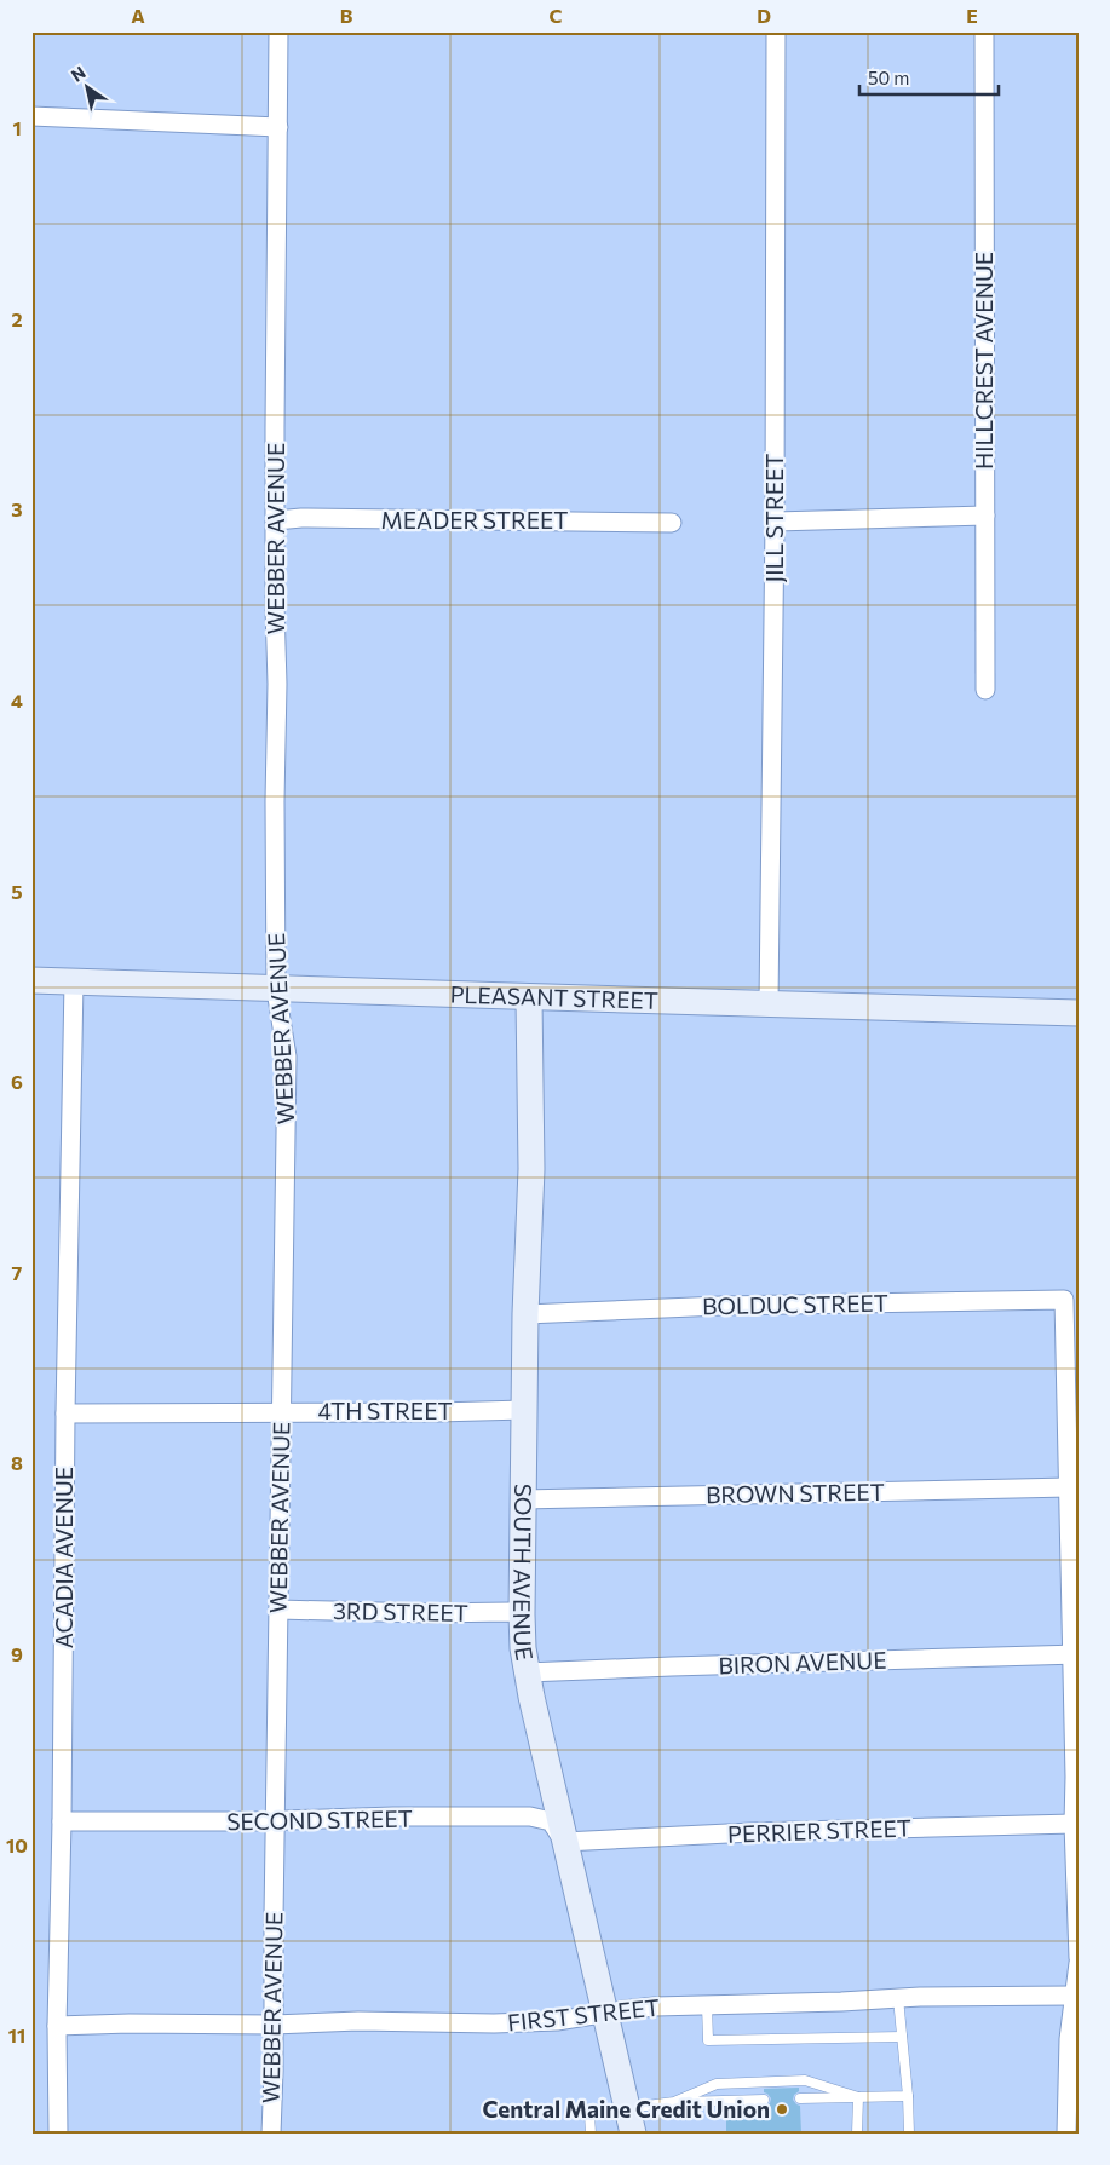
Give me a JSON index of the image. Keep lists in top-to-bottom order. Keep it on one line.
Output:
{"streets":{"street":["HILLCREST AVENUE","JILL STREET","MEADER STREET","WEBBER AVENUE","PLEASANT STREET","BOLDUC STREET","4TH STREET","BROWN STREET","ACADIA AVENUE","SOUTH AVENUE","3RD STREET","BIRON AVENUE","SECOND STREET","PERRIER STREET","FIRST STREET"]},"crossings":[["JILL STREET","PLEASANT STREET"],["MEADER STREET","WEBBER AVENUE"],["WEBBER AVENUE","PLEASANT STREET"],["WEBBER AVENUE","4TH STREET"],["WEBBER AVENUE","3RD STREET"],["WEBBER AVENUE","SECOND STREET"],["WEBBER AVENUE","FIRST STREET"],["PLEASANT STREET","ACADIA AVENUE"],["PLEASANT STREET","SOUTH AVENUE"],["BOLDUC STREET","BROWN STREET"],["BOLDUC STREET","SOUTH AVENUE"],["4TH STREET","ACADIA AVENUE"],["4TH STREET","SOUTH AVENUE"],["BROWN STREET","SOUTH AVENUE"],["ACADIA AVENUE","SECOND STREET"],["ACADIA AVENUE","FIRST STREET"],["SOUTH AVENUE","3RD STREET"],["SOUTH AVENUE","BIRON AVENUE"],["SOUTH AVENUE","SECOND STREET"],["SOUTH AVENUE","PERRIER STREET"],["SOUTH AVENUE","FIRST STREET"],["SECOND STREET","PERRIER STREET"]],"places":["Central Maine Credit Union"],"scale_bar":"50 m","north":"top left","grid":{"columns":["A","B","C","D","E"],"rows":["1","2","3","4","5","6","7","8","9","10","11"]}}
